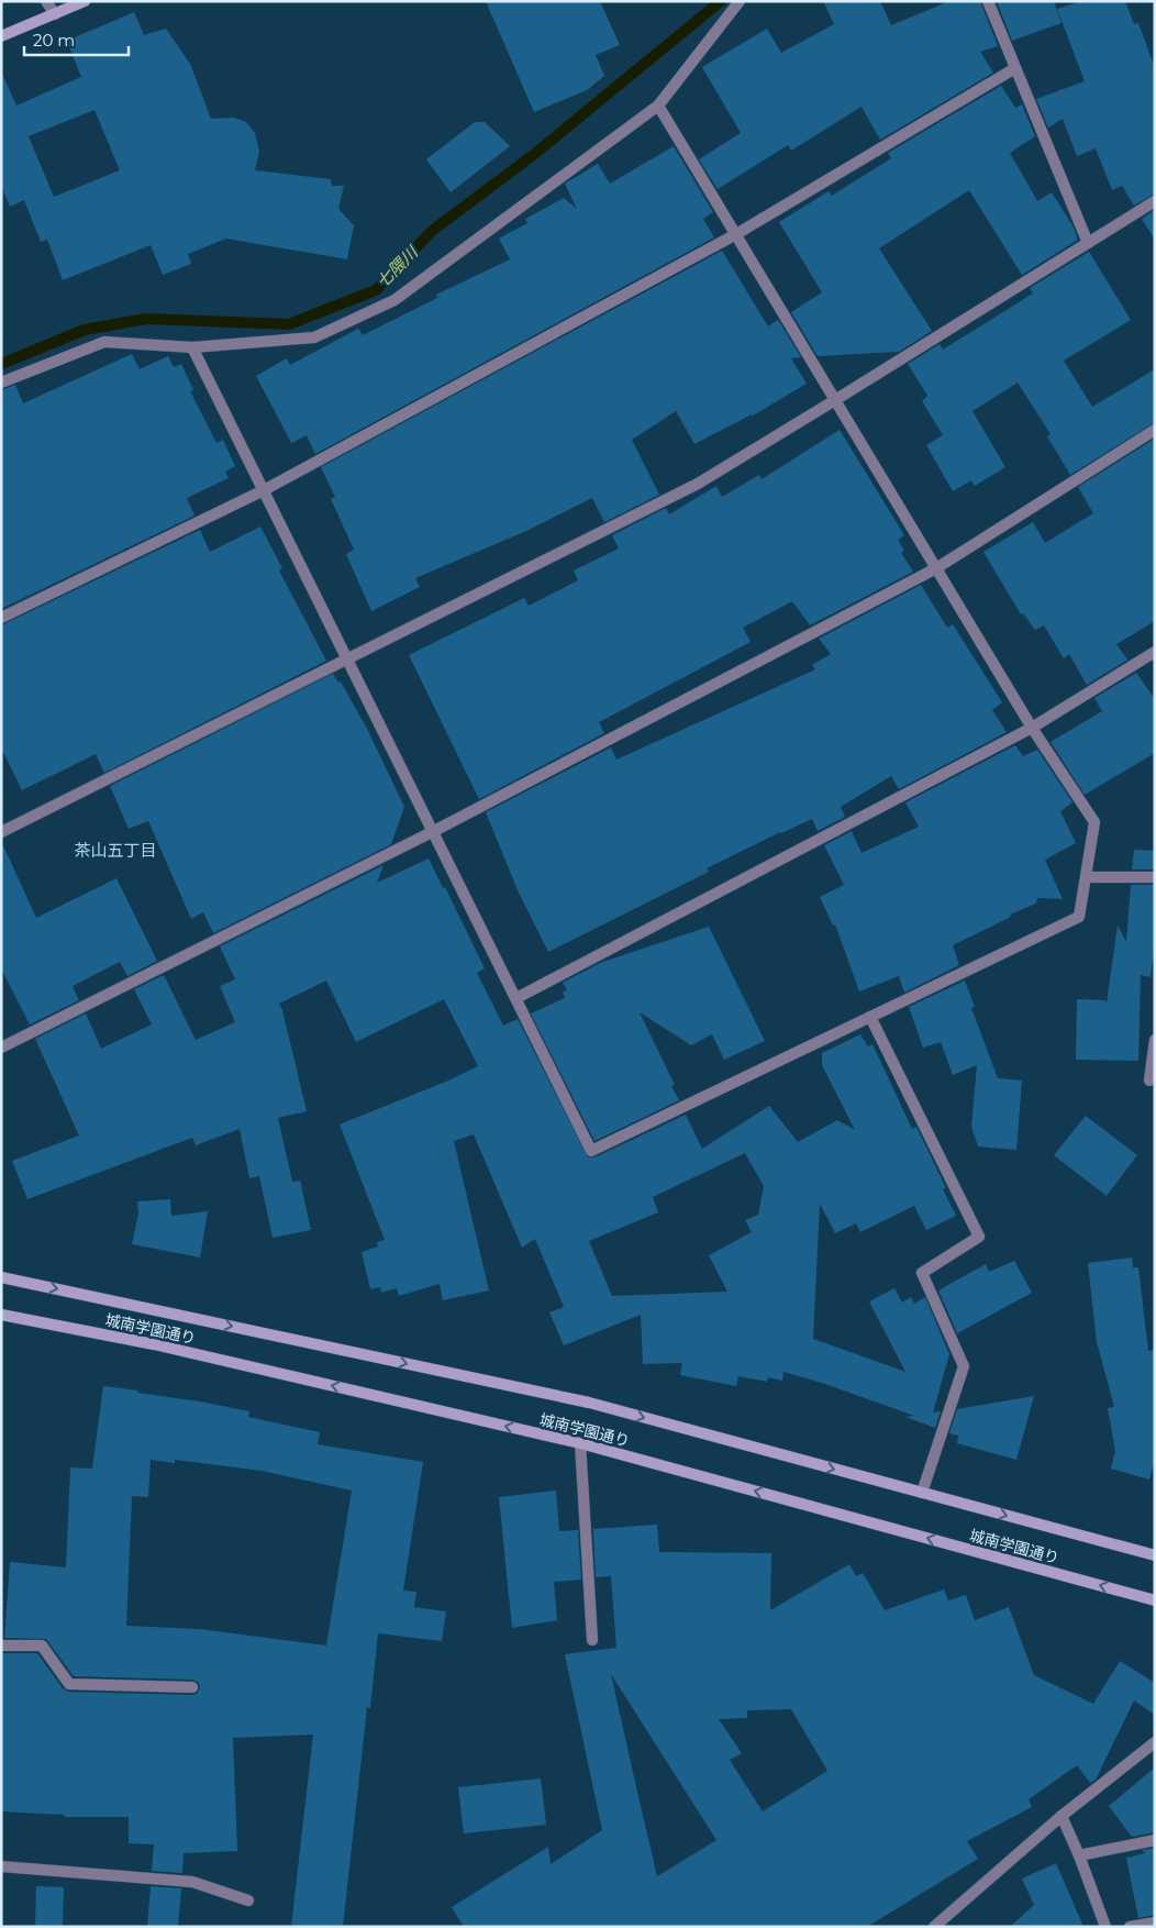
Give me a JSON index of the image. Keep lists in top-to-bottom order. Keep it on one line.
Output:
{"streets":{"street":["城南学園通り"]},"districts":["茶山五丁目"],"water":["七隈川"],"scale_bar":"20 m"}
